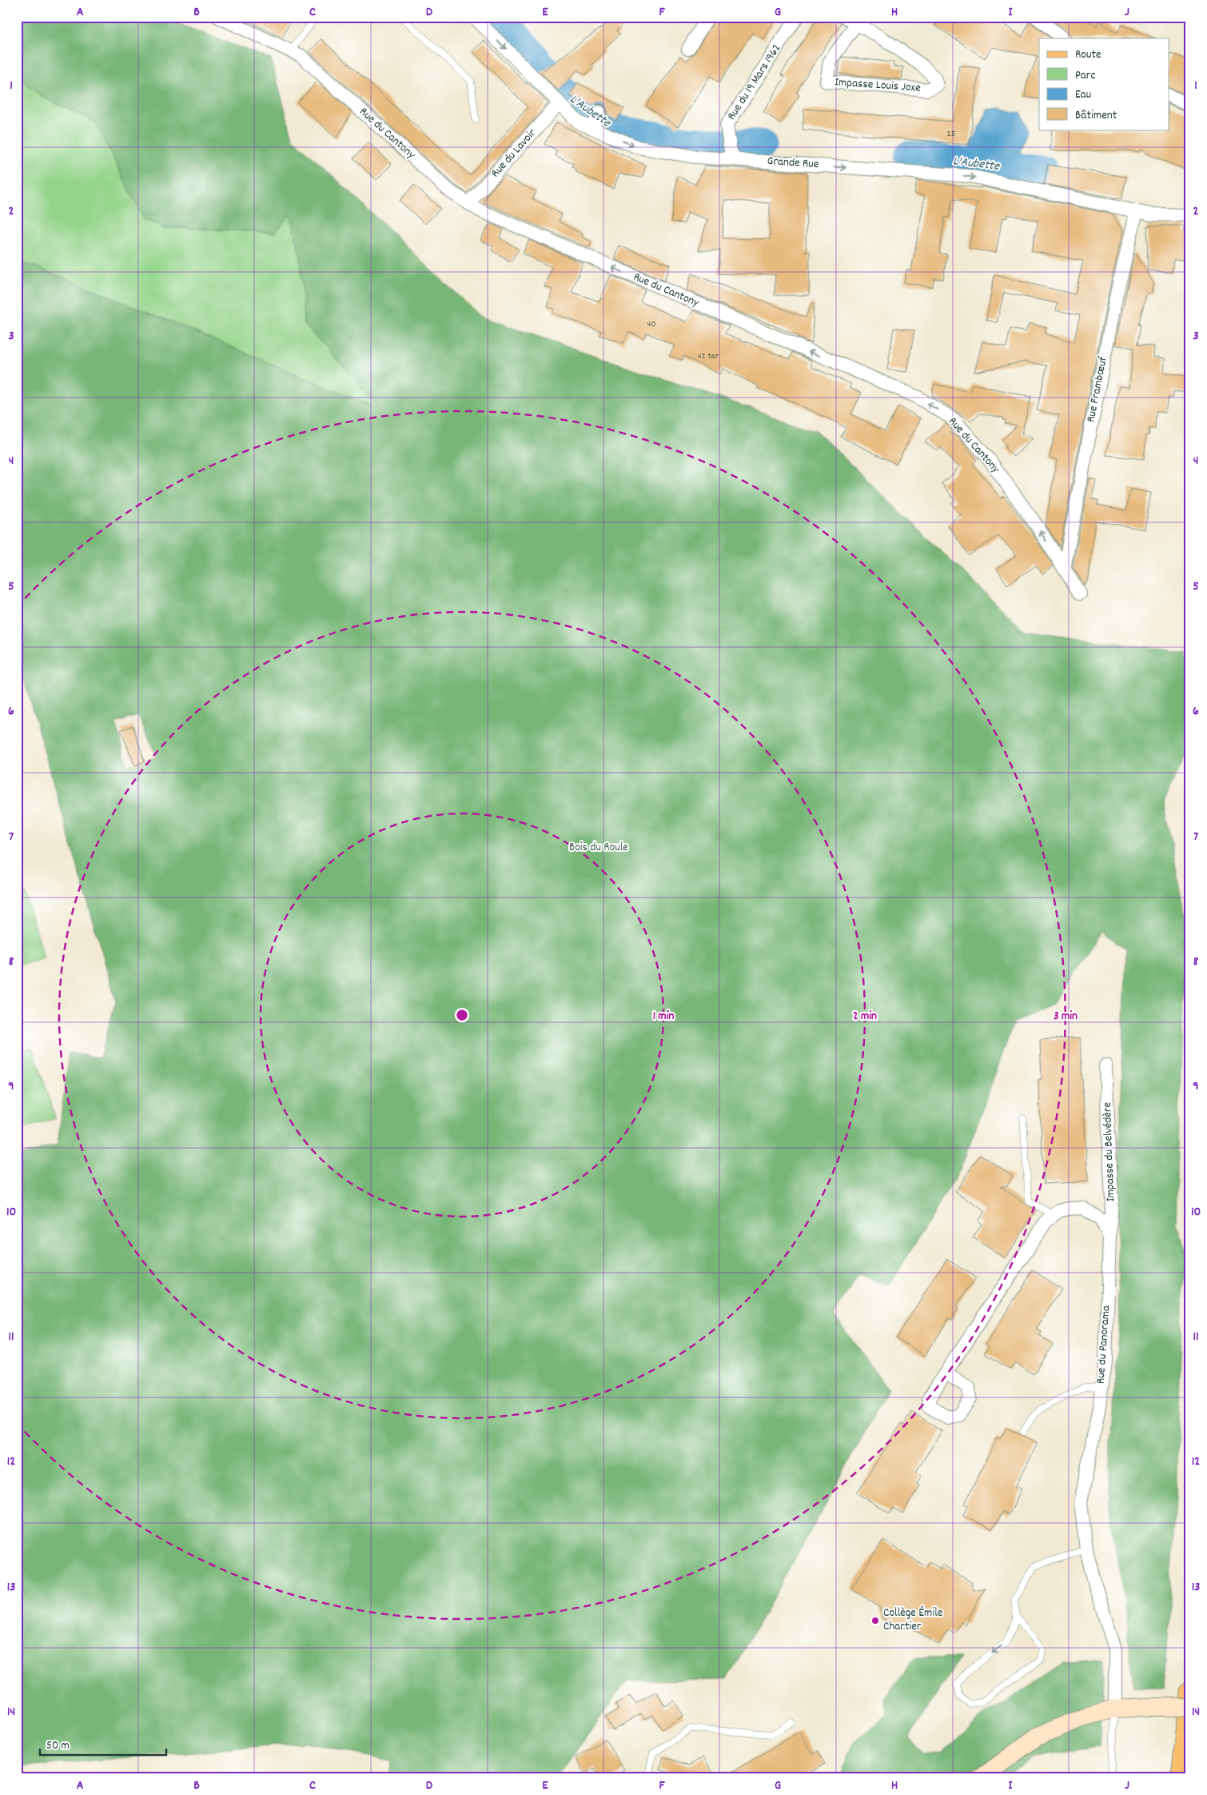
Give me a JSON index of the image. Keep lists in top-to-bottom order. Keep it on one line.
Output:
{"streets":{"street":["Rue du 19 Mars 1962","Impasse Louis Joxe","Rue du Cantony","Rue du Lavoir","Grande Rue","Rue Frambœuf","Impasse du Belvédère","Rue du Panorama"]},"crossings":[["Rue du 19 Mars 1962","Grande Rue"],["Rue du Cantony","Rue du Lavoir"],["Rue du Cantony","Rue Frambœuf"],["Rue du Lavoir","Grande Rue"],["Grande Rue","Rue Frambœuf"],["Impasse du Belvédère","Rue du Panorama"]],"one_way":["Rue du Cantony","Grande Rue"],"water":["L'Aubette"],"parks":["Bois du Roule"],"places":["Collège Émile Chartier"],"house_numbers":["25","40","42 ter"],"legend":["Route","Parc","Eau","Bâtiment"],"scale_bar":"50 m","grid":{"columns":["A","B","C","D","E","F","G","H","I","J"],"rows":["1","2","3","4","5","6","7","8","9","10","11","12","13","14"]},"rings":["1 min","2 min","3 min"]}
